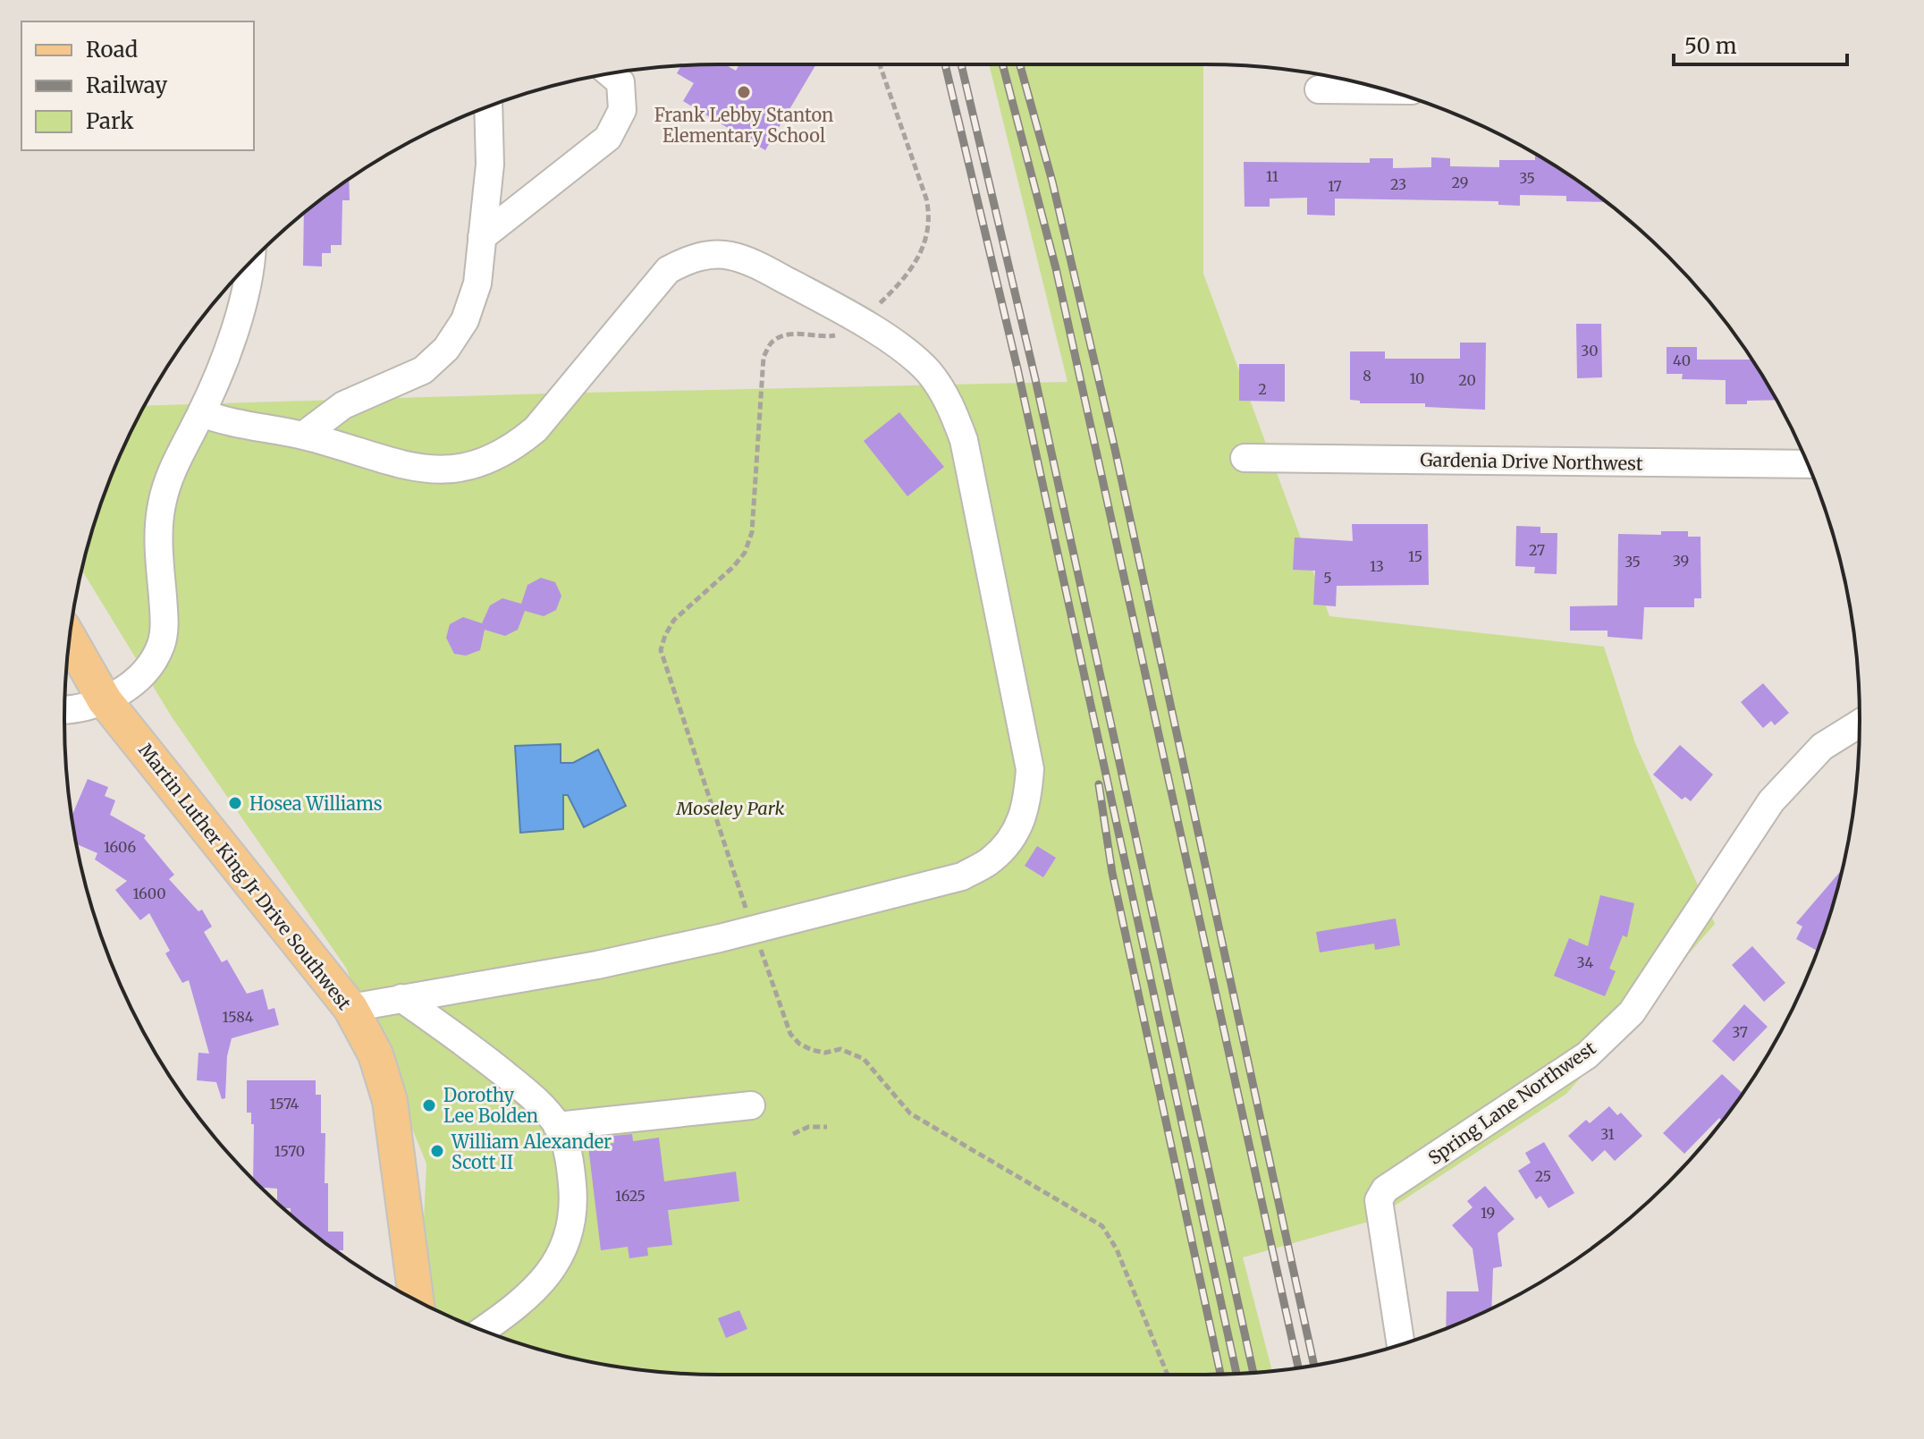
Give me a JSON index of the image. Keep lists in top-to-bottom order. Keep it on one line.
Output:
{"streets":{"main road":["Martin Luther King Jr Drive Southwest"],"street":["Gardenia Drive Northwest","Spring Lane Northwest"]},"parks":["Moseley Park"],"places":["Frank Lebby Stanton Elementary School","Hosea Williams","Dorothy Lee Bolden","William Alexander Scott II"],"house_numbers":["11","35","29","23","17","30","40","8","10","20","2","27","15","39","35","13","5","1606","1600","34","1584","37","1574","31","1570","25","1625","19"],"legend":["Road","Railway","Park"],"scale_bar":"50 m"}
